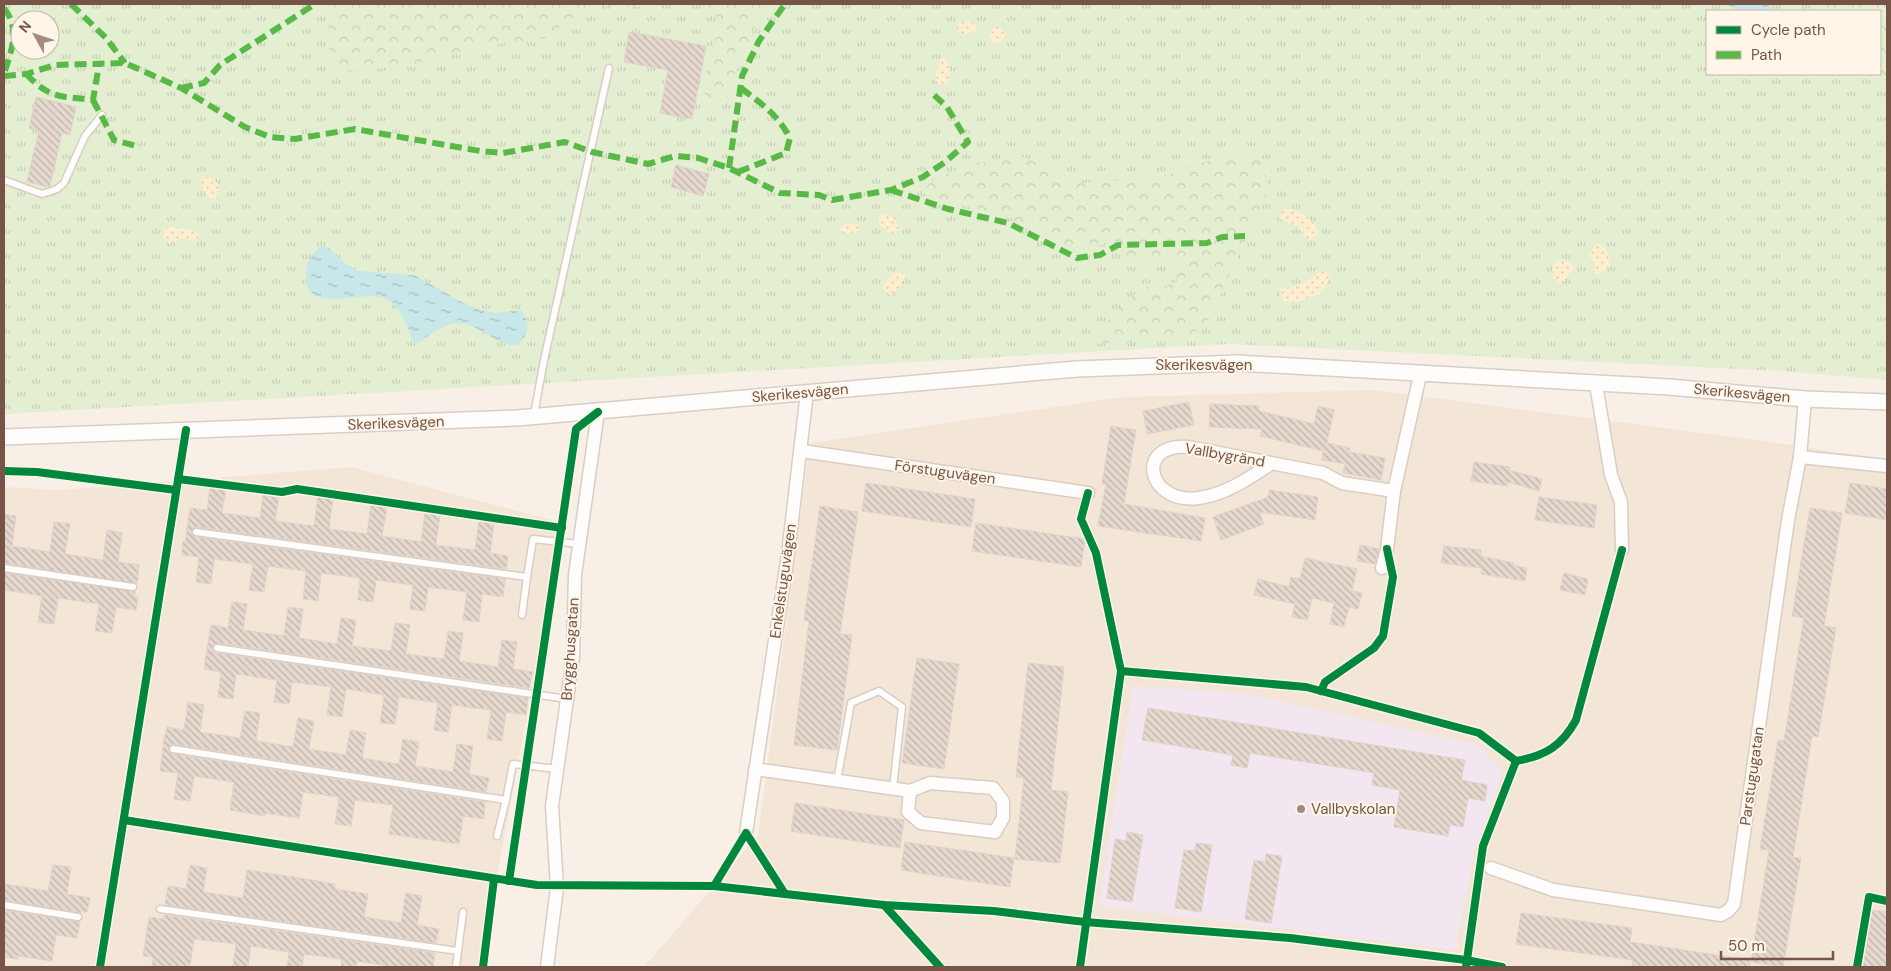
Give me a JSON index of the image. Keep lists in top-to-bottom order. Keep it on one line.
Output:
{"streets":{"street":["Skerikesvägen","Vallbygränd","Förstuguvägen","Enkelstuguvägen","Brygghusgatan","Parstugugatan"]},"crossings":[["Skerikesvägen","Enkelstuguvägen"],["Skerikesvägen","Brygghusgatan"],["Skerikesvägen","Parstugugatan"],["Förstuguvägen","Enkelstuguvägen"]],"places":["Vallbyskolan"],"legend":["Cycle path","Path"],"scale_bar":"50 m","north":"top left"}
